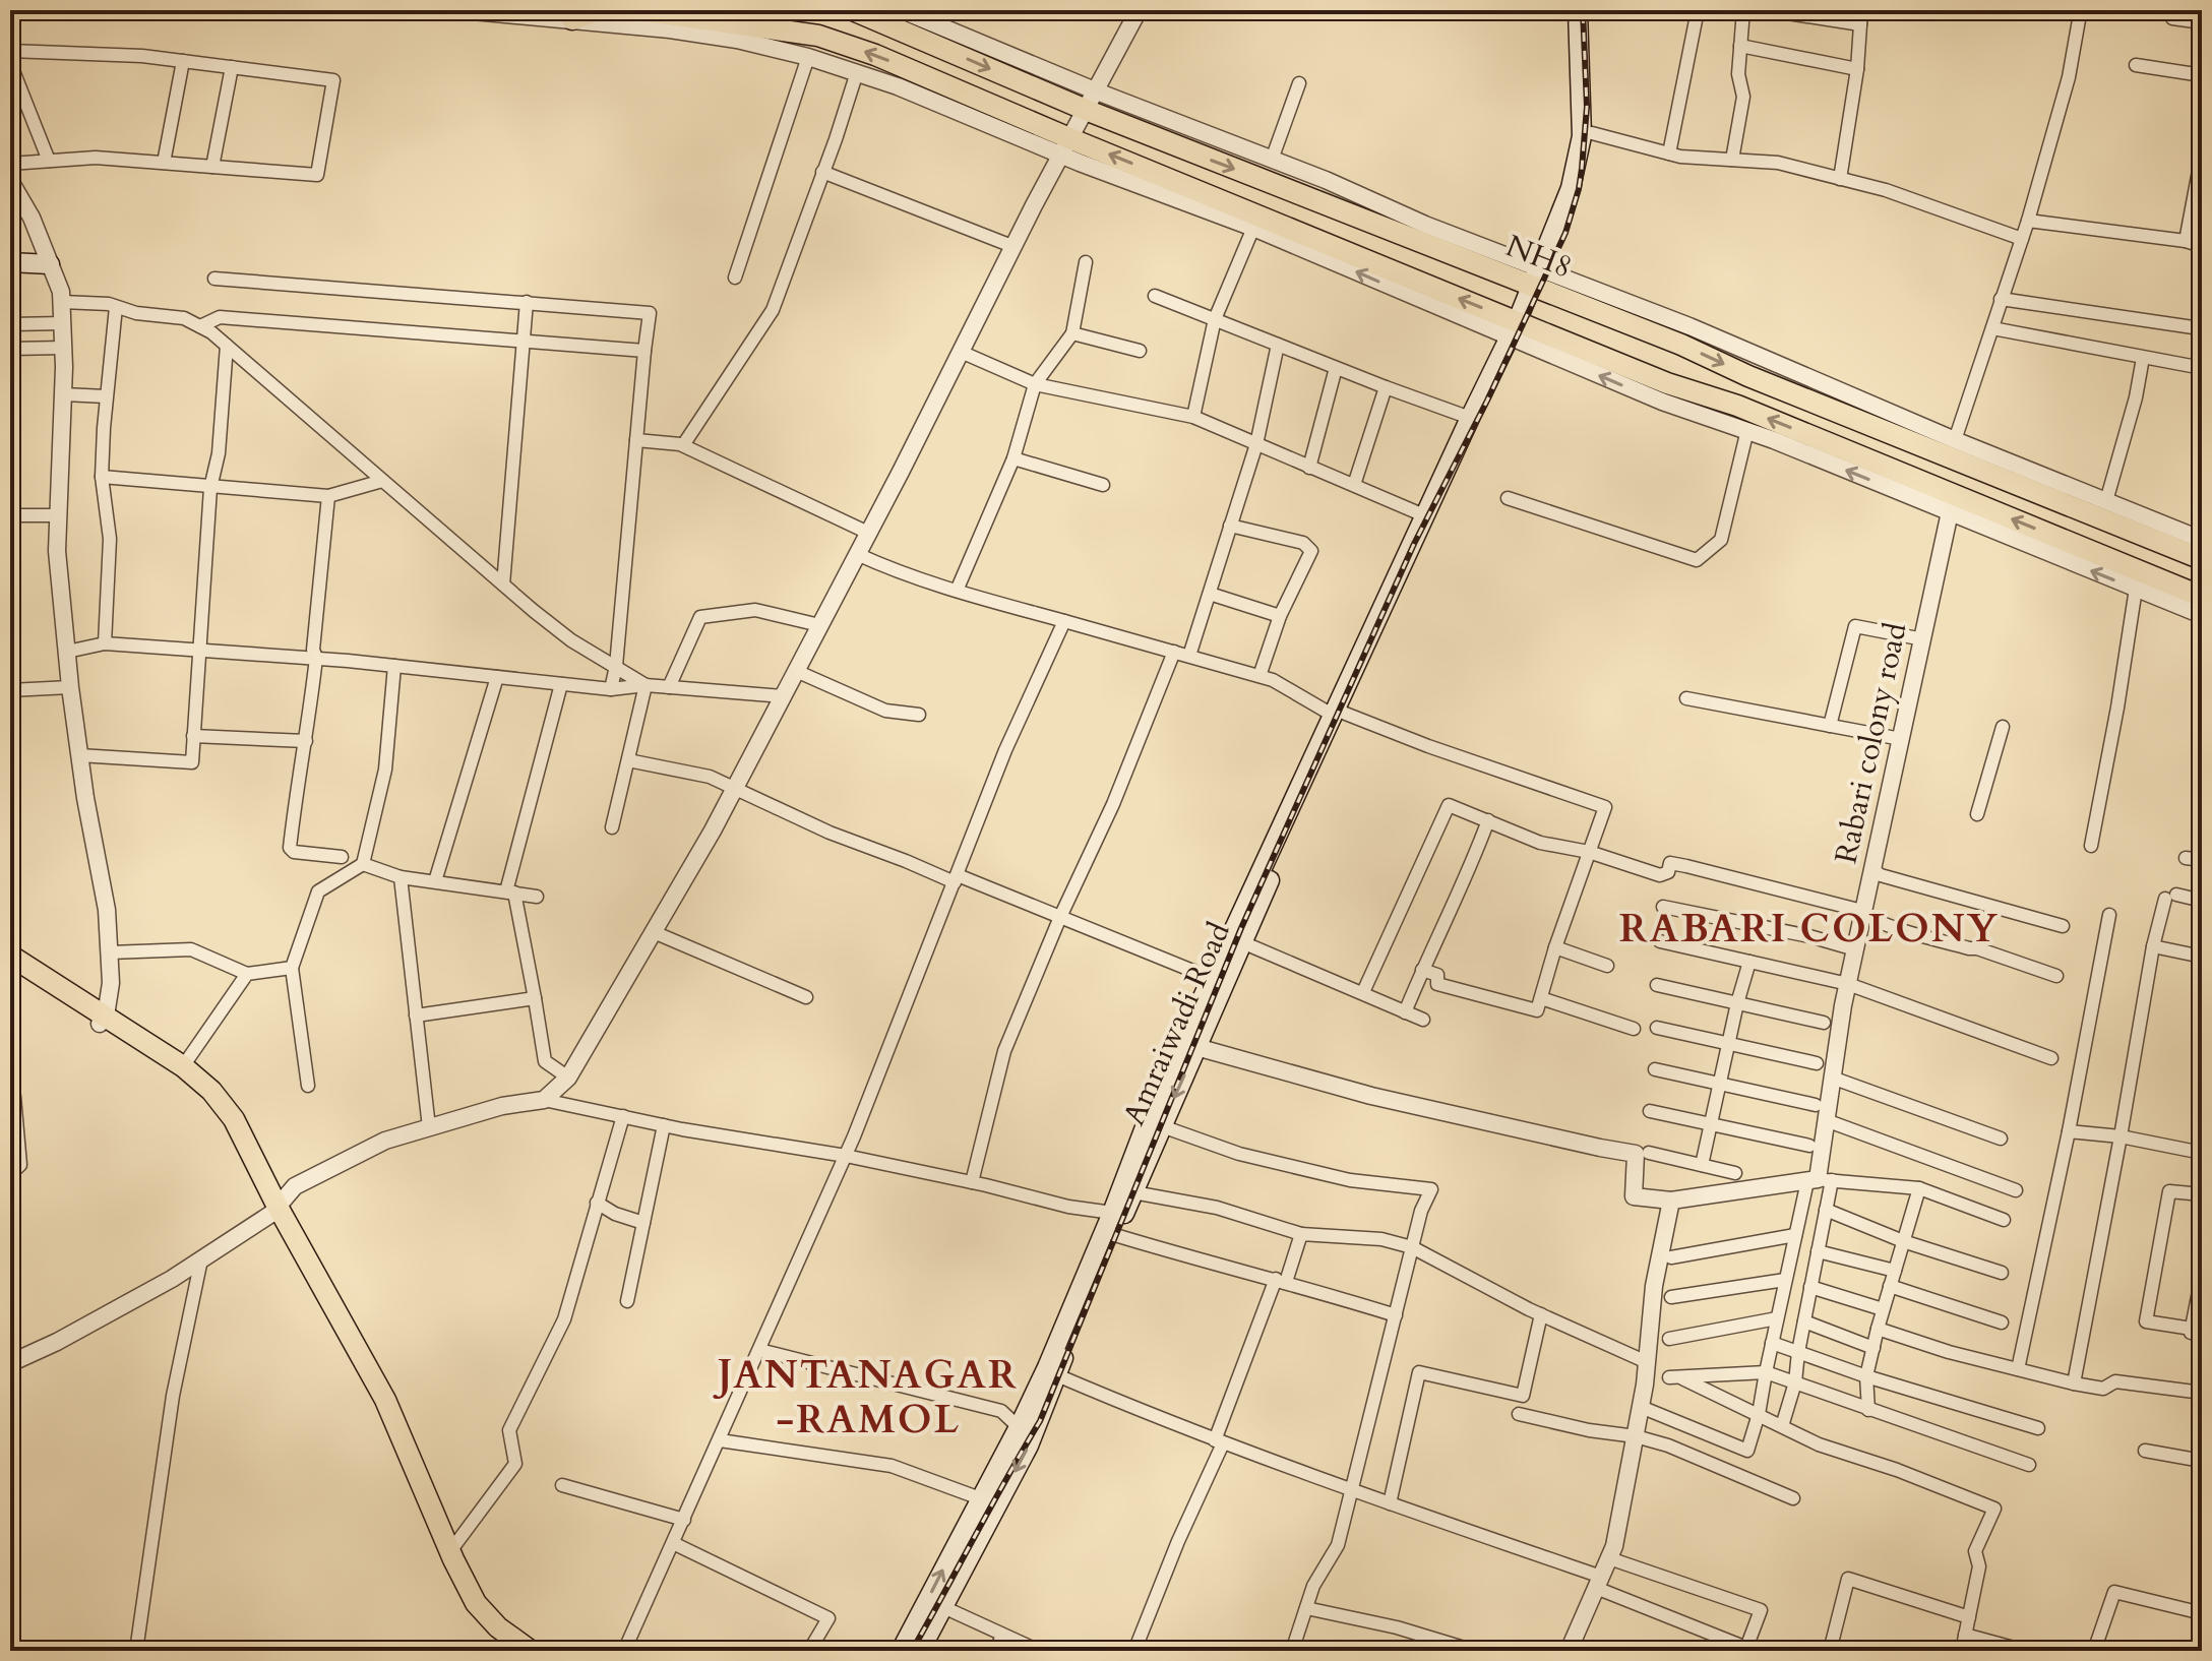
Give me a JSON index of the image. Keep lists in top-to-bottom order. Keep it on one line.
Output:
{"streets":{"main road":["NH8","Amraiwadi Road"],"street":["Rabari colony road"]},"districts":["RABARI COLONY","JANTANAGAR -RAMOL"]}
